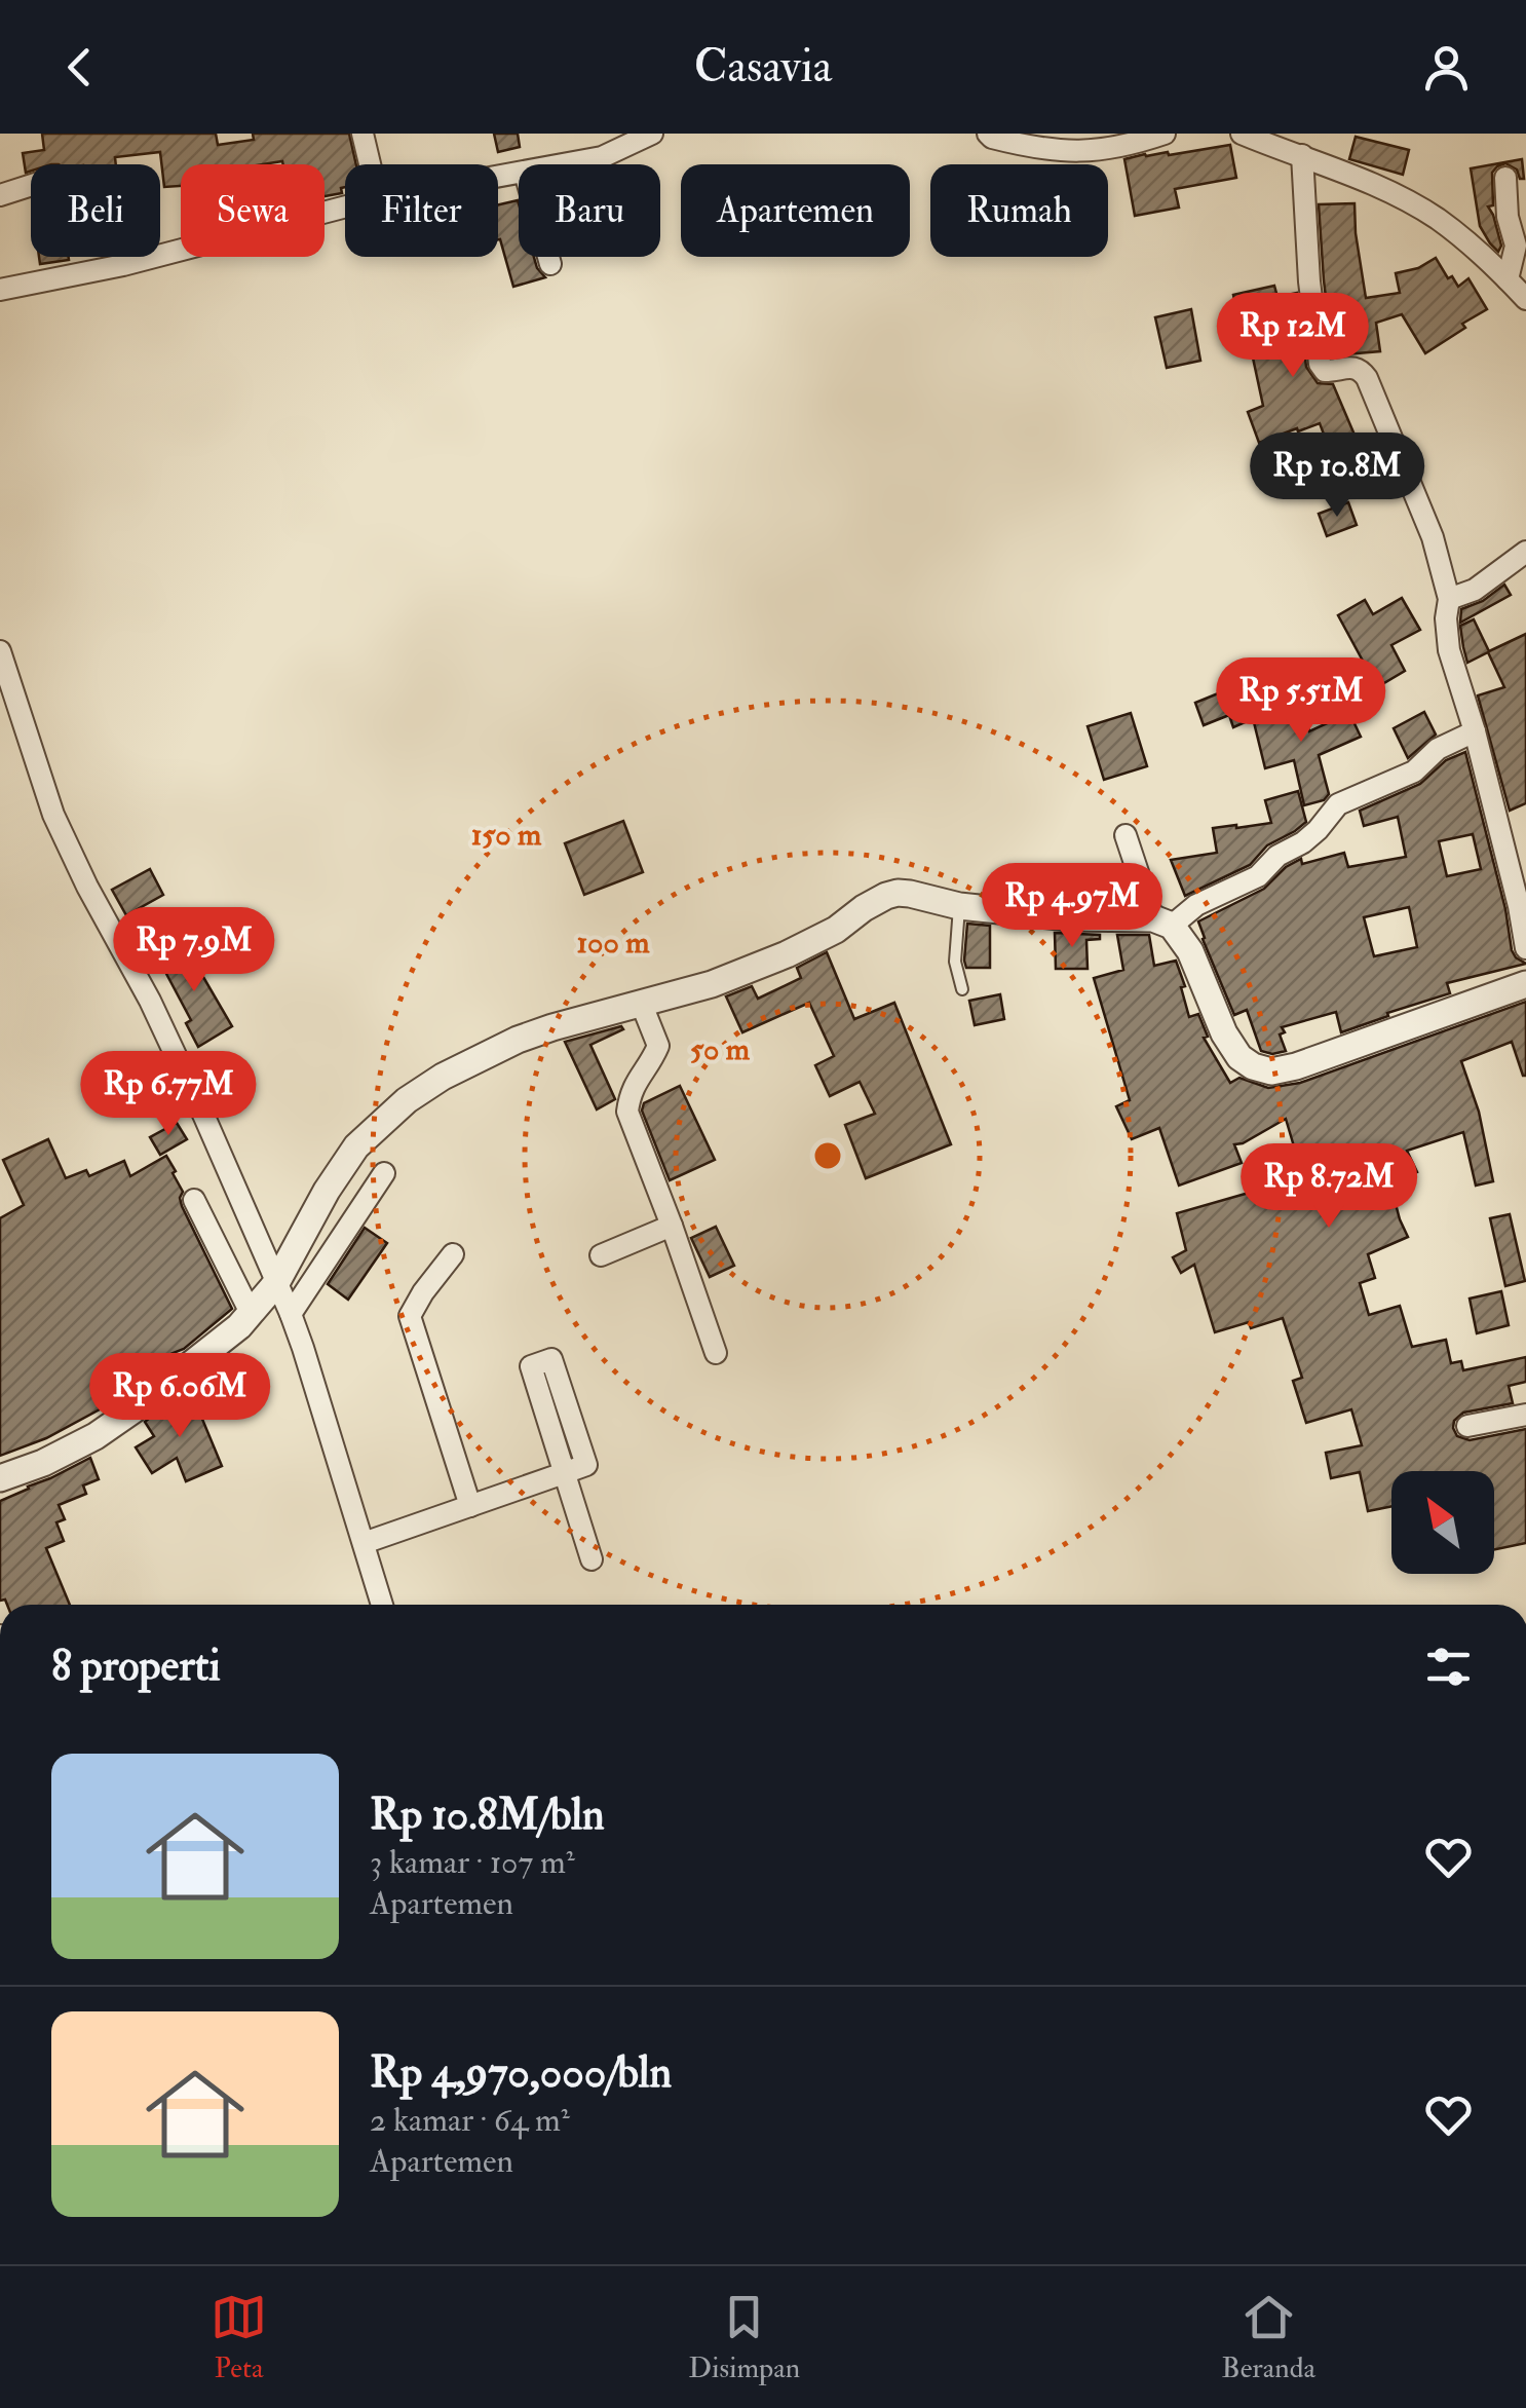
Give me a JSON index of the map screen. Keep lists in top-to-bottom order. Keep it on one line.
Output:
{"north":"top left","page":{"header":"Casavia","chip":["Beli","Sewa","Filter","Baru","Apartemen","Rumah"],"price":["Rp 12M","Rp 10.8M","Rp 5.51M","Rp 4.97M","Rp 7.9M","Rp 6.77M","Rp 8.72M","Rp 6.06M"],"heading":"8 properti","list":[{"name":"Rp 10.8M/bln","note":"3 kamar · 107 m² · Apartemen"},{"name":"Rp 4,970,000/bln","note":"2 kamar · 64 m² · Apartemen"}],"tabs":["Peta","Disimpan","Beranda"]},"rings":["150 m","100 m","50 m"]}
